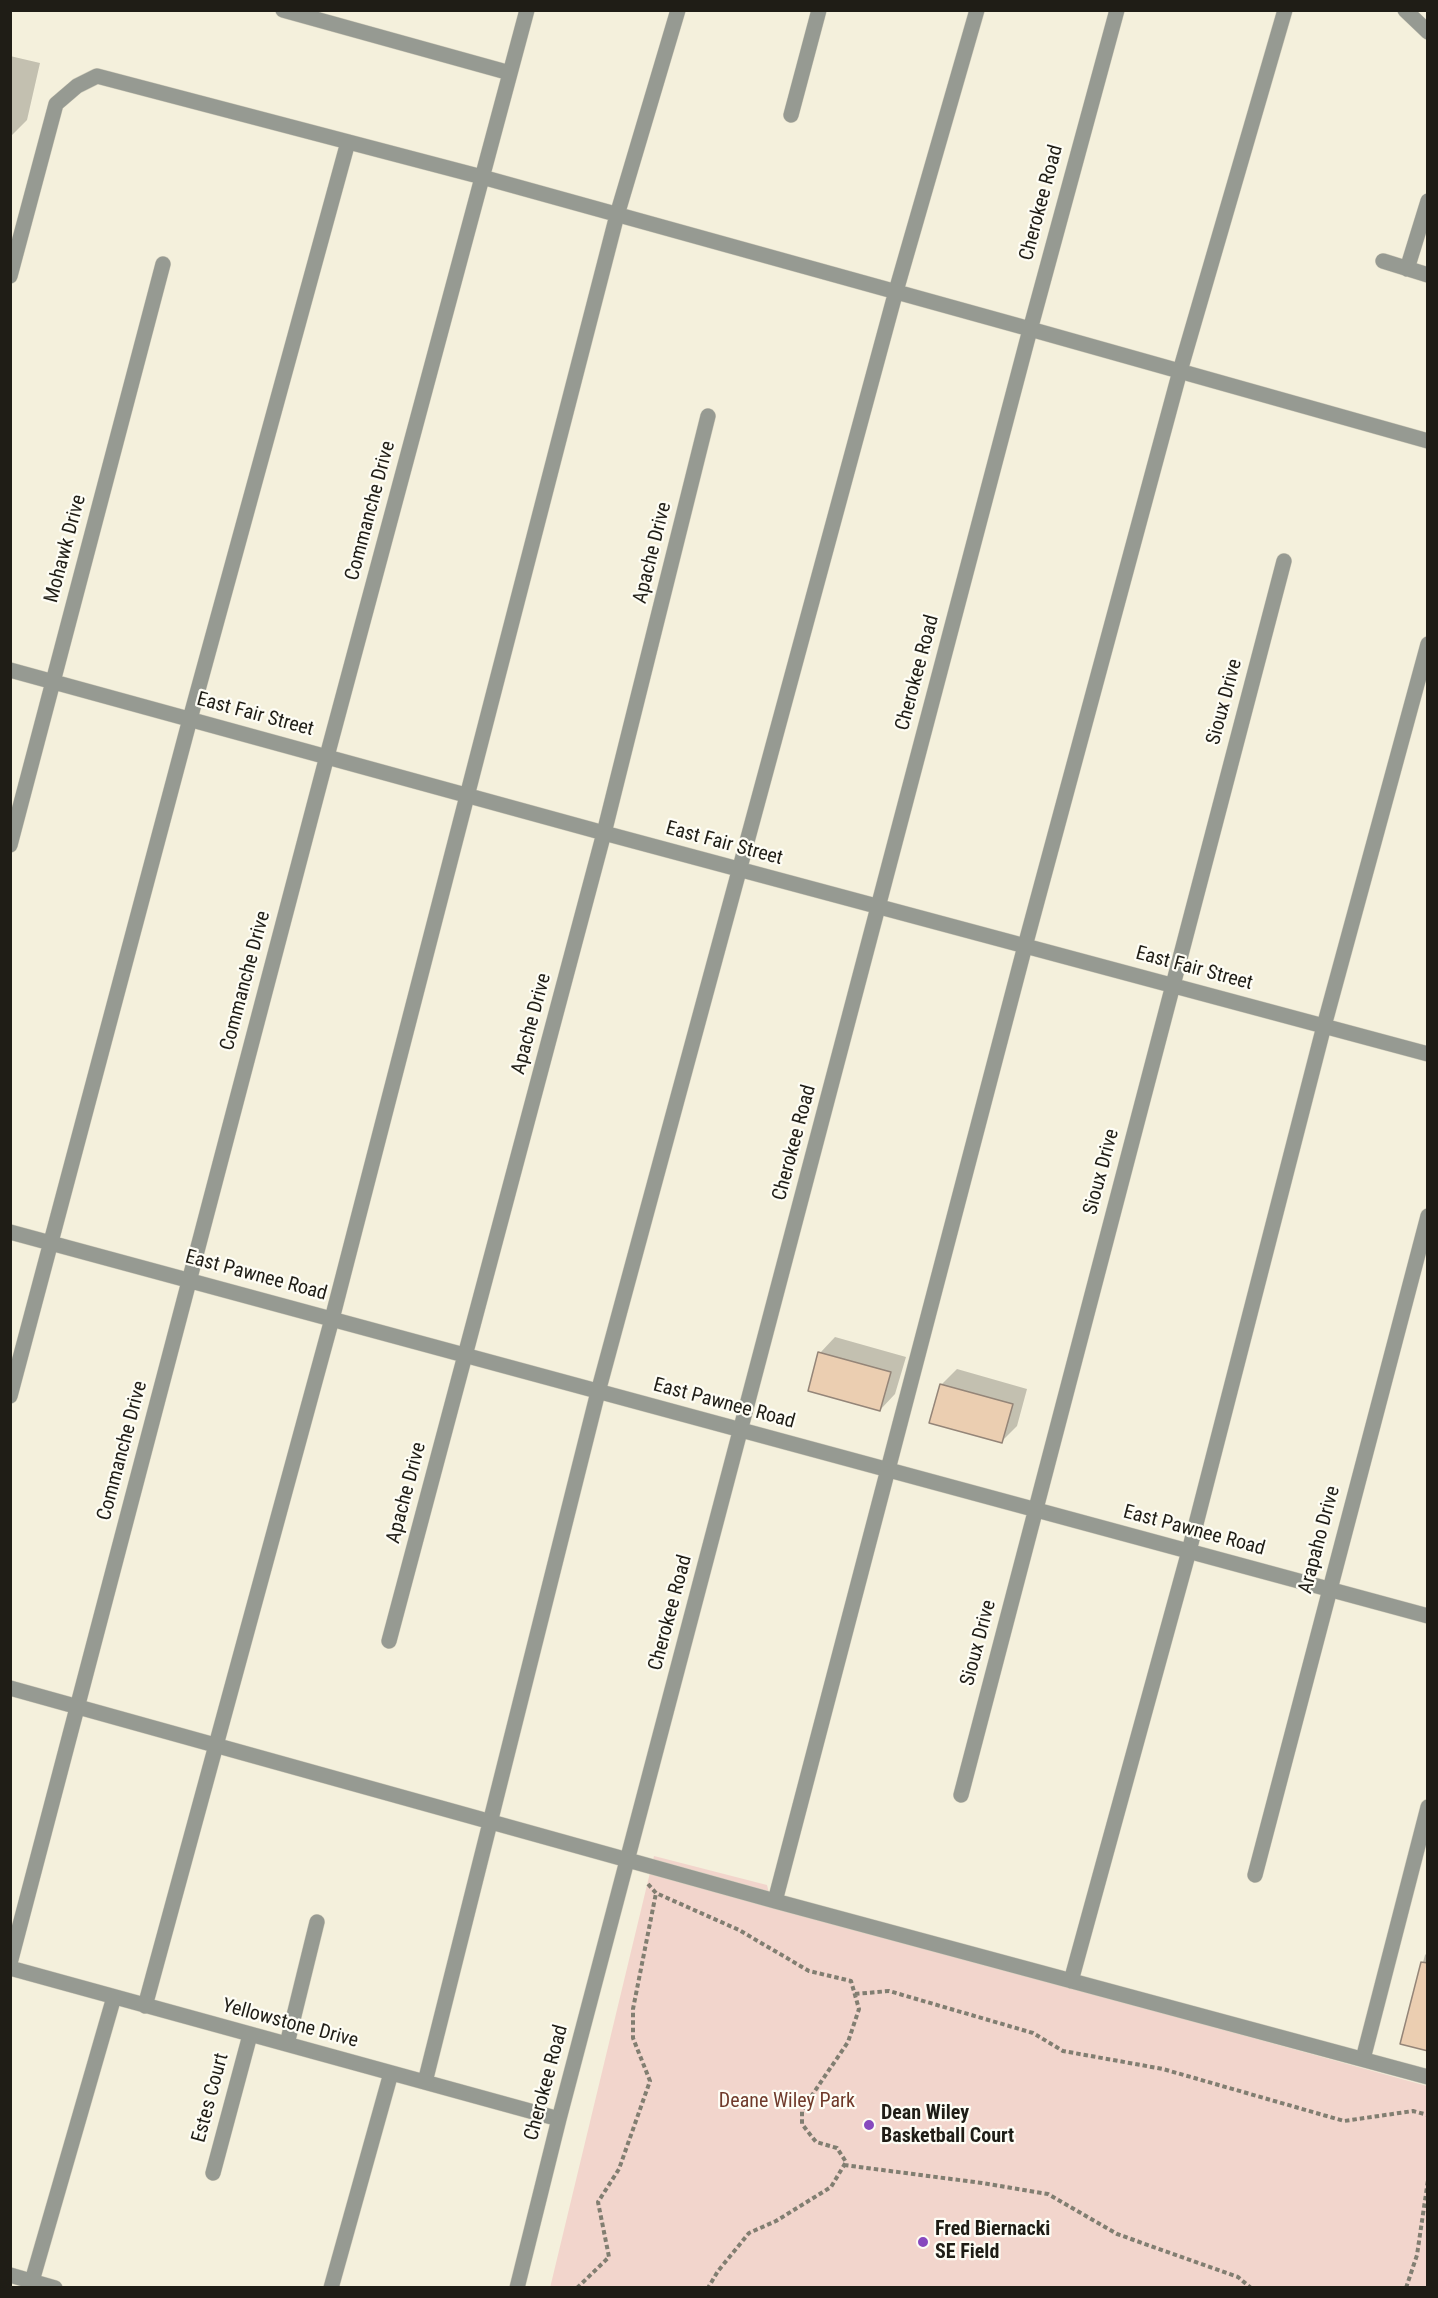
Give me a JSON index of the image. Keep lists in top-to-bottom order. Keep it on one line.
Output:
{"streets":{"street":["Cherokee Road","Commanche Drive","Mohawk Drive","Apache Drive","Sioux Drive","East Fair Street","East Pawnee Road","Arapaho Drive","Yellowstone Drive","Estes Court"]},"crossings":[["Cherokee Road","East Fair Street"],["Cherokee Road","East Pawnee Road"],["Cherokee Road","Yellowstone Drive"],["Commanche Drive","East Fair Street"],["Commanche Drive","East Pawnee Road"],["Mohawk Drive","East Fair Street"],["Apache Drive","East Fair Street"],["Apache Drive","East Pawnee Road"],["Sioux Drive","East Fair Street"],["Sioux Drive","East Pawnee Road"],["East Pawnee Road","Arapaho Drive"],["Yellowstone Drive","Estes Court"]],"parks":["Deane Wiley Park"],"places":["Dean Wiley Basketball Court","Fred Biernacki SE Field"]}
